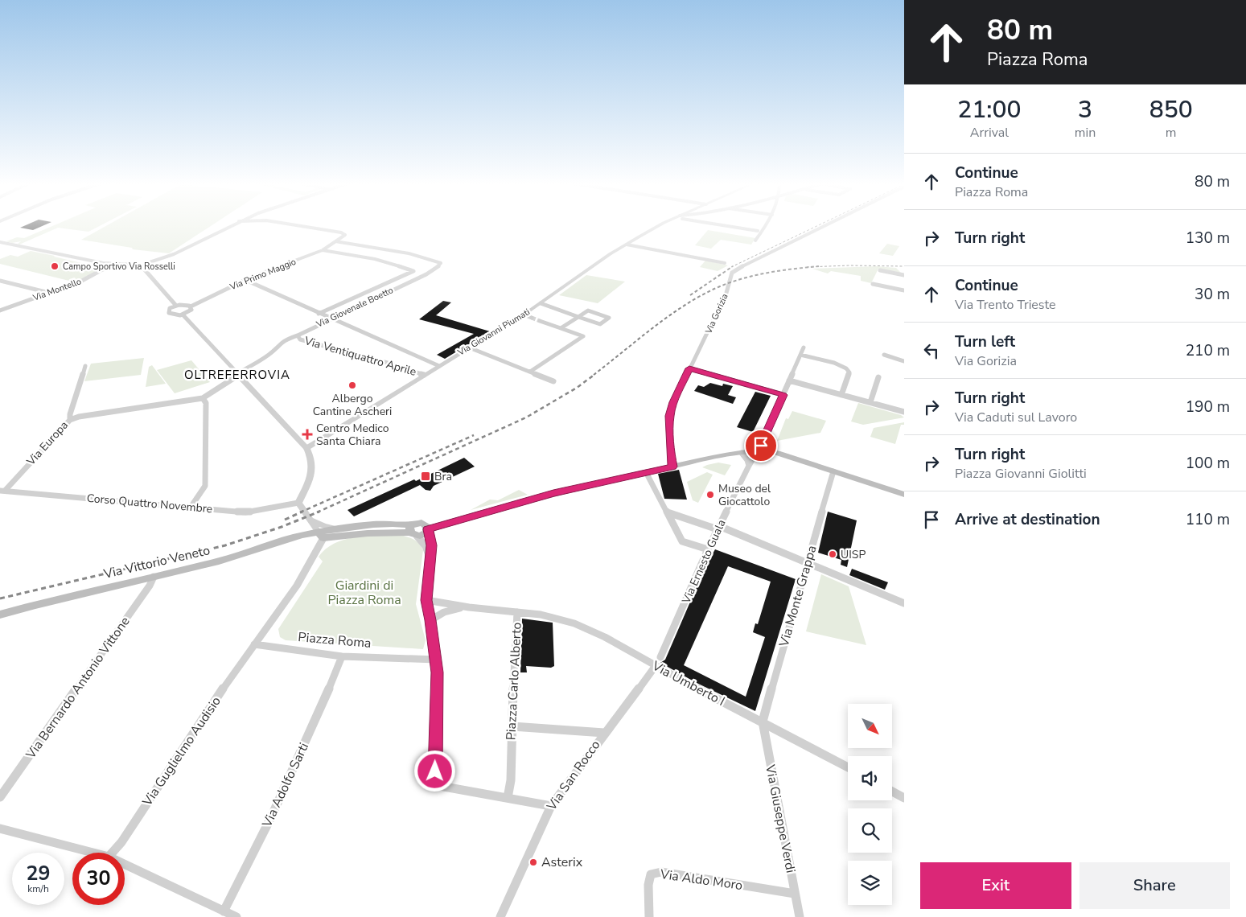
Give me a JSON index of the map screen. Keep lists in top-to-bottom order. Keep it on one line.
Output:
{"streets":{"main road":["Via Vittorio Veneto"],"street":["Via Primo Maggio","Via Montello","Via Giovenale Boetto","Via Gorizia","Via Giovanni Piumati","Via Ventiquattro Aprile","Via Europa","Corso Quattro Novembre","Via Ernesto Guala","Via Monte Grappa","Piazza Roma","Piazza Carlo Alberto","Via Umberto I","Via Bernardo Antonio Vittone","Via Guglielmo Audisio","Via San Rocco","Via Adolfo Sarti","Via Giuseppe Verdi","Via Aldo Moro"]},"crossings":[["Via Primo Maggio","Via Giovenale Boetto"],["Via Giovenale Boetto","Via Ventiquattro Aprile"],["Via Giovanni Piumati","Via Ventiquattro Aprile"],["Via Europa","Corso Quattro Novembre"],["Via Vittorio Veneto","Via Bernardo Antonio Vittone"],["Via Monte Grappa","Via Umberto I"],["Via Monte Grappa","Via Giuseppe Verdi"],["Piazza Roma","Via Guglielmo Audisio"],["Piazza Roma","Via Adolfo Sarti"],["Piazza Carlo Alberto","Via Umberto I"],["Via Umberto I","Via San Rocco"],["Via Umberto I","Via Giuseppe Verdi"],["Via Giuseppe Verdi","Via Aldo Moro"]],"districts":["OLTREFERROVIA"],"parks":["Giardini di Piazza Roma"],"places":{"other":["Campo Sportivo Via Rosselli","Albergo Cantine Ascheri","Museo del Giocattolo","UISP","Asterix"],"health":["Centro Medico Santa Chiara"],"transit":["Bra"]},"north":"bottom right","page":{"turn":["80 m","Piazza Roma"],"eta":["21:00","Arrival","3","min","850","m"],"list":[{"name":"Continue","note":"Piazza Roma","value":"80 m"},{"name":"Turn right","value":"130 m"},{"name":"Continue","note":"Via Trento Trieste","value":"30 m"},{"name":"Turn left","note":"Via Gorizia","value":"210 m"},{"name":"Turn right","note":"Via Caduti sul Lavoro","value":"190 m"},{"name":"Turn right","note":"Piazza Giovanni Giolitti","value":"100 m"},{"name":"Arrive at destination","value":"110 m"}],"speed":"29 km/h","limit":"30","buttons":["Exit","Share"]}}
